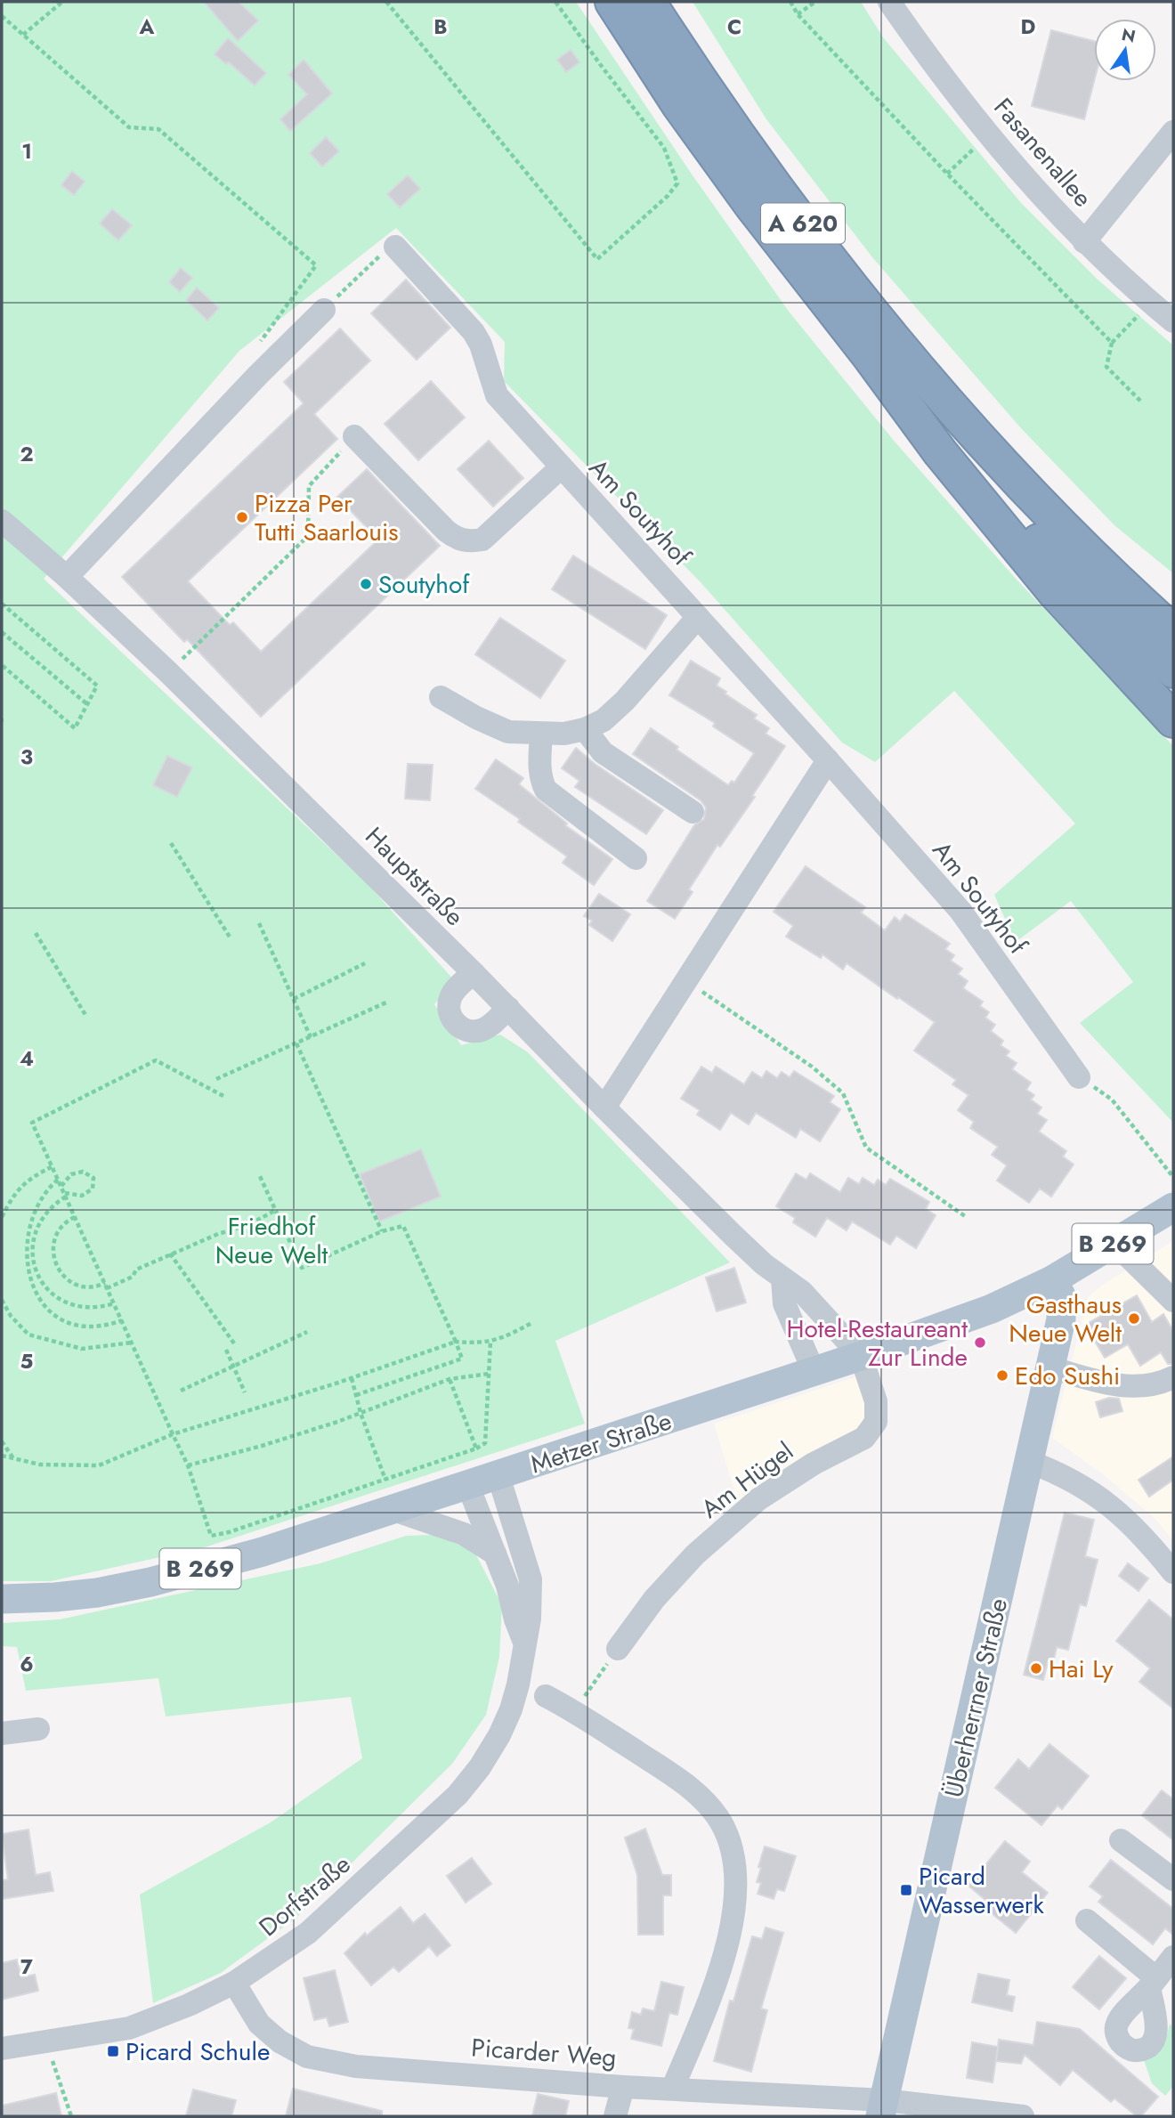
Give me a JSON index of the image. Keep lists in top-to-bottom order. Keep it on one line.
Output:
{"streets":{"highway":["A 620"],"main road":["B 269","Metzer Straße","Überherrner Straße"],"street":["Fasanenallee","Am Soutyhof","Hauptstraße","Am Hügel","Dorfstraße","Picarder Weg"]},"crossings":[["Hauptstraße","Metzer Straße"],["Hauptstraße","Am Hügel"],["Metzer Straße","Am Hügel"],["Metzer Straße","Überherrner Straße"],["Metzer Straße","Dorfstraße"],["Überherrner Straße","Picarder Weg"],["Dorfstraße","Picarder Weg"]],"parks":["Friedhof Neue Welt"],"places":{"other":["Pizza Per Tutti Saarlouis","Soutyhof","Gasthaus Neue Welt","Hotel-Restaureant Zur Linde","Edo Sushi","Hai Ly"],"transit":["Picard Wasserwerk","Picard Schule"]},"north":"top","grid":{"columns":["A","B","C","D"],"rows":["1","2","3","4","5","6","7"]}}
